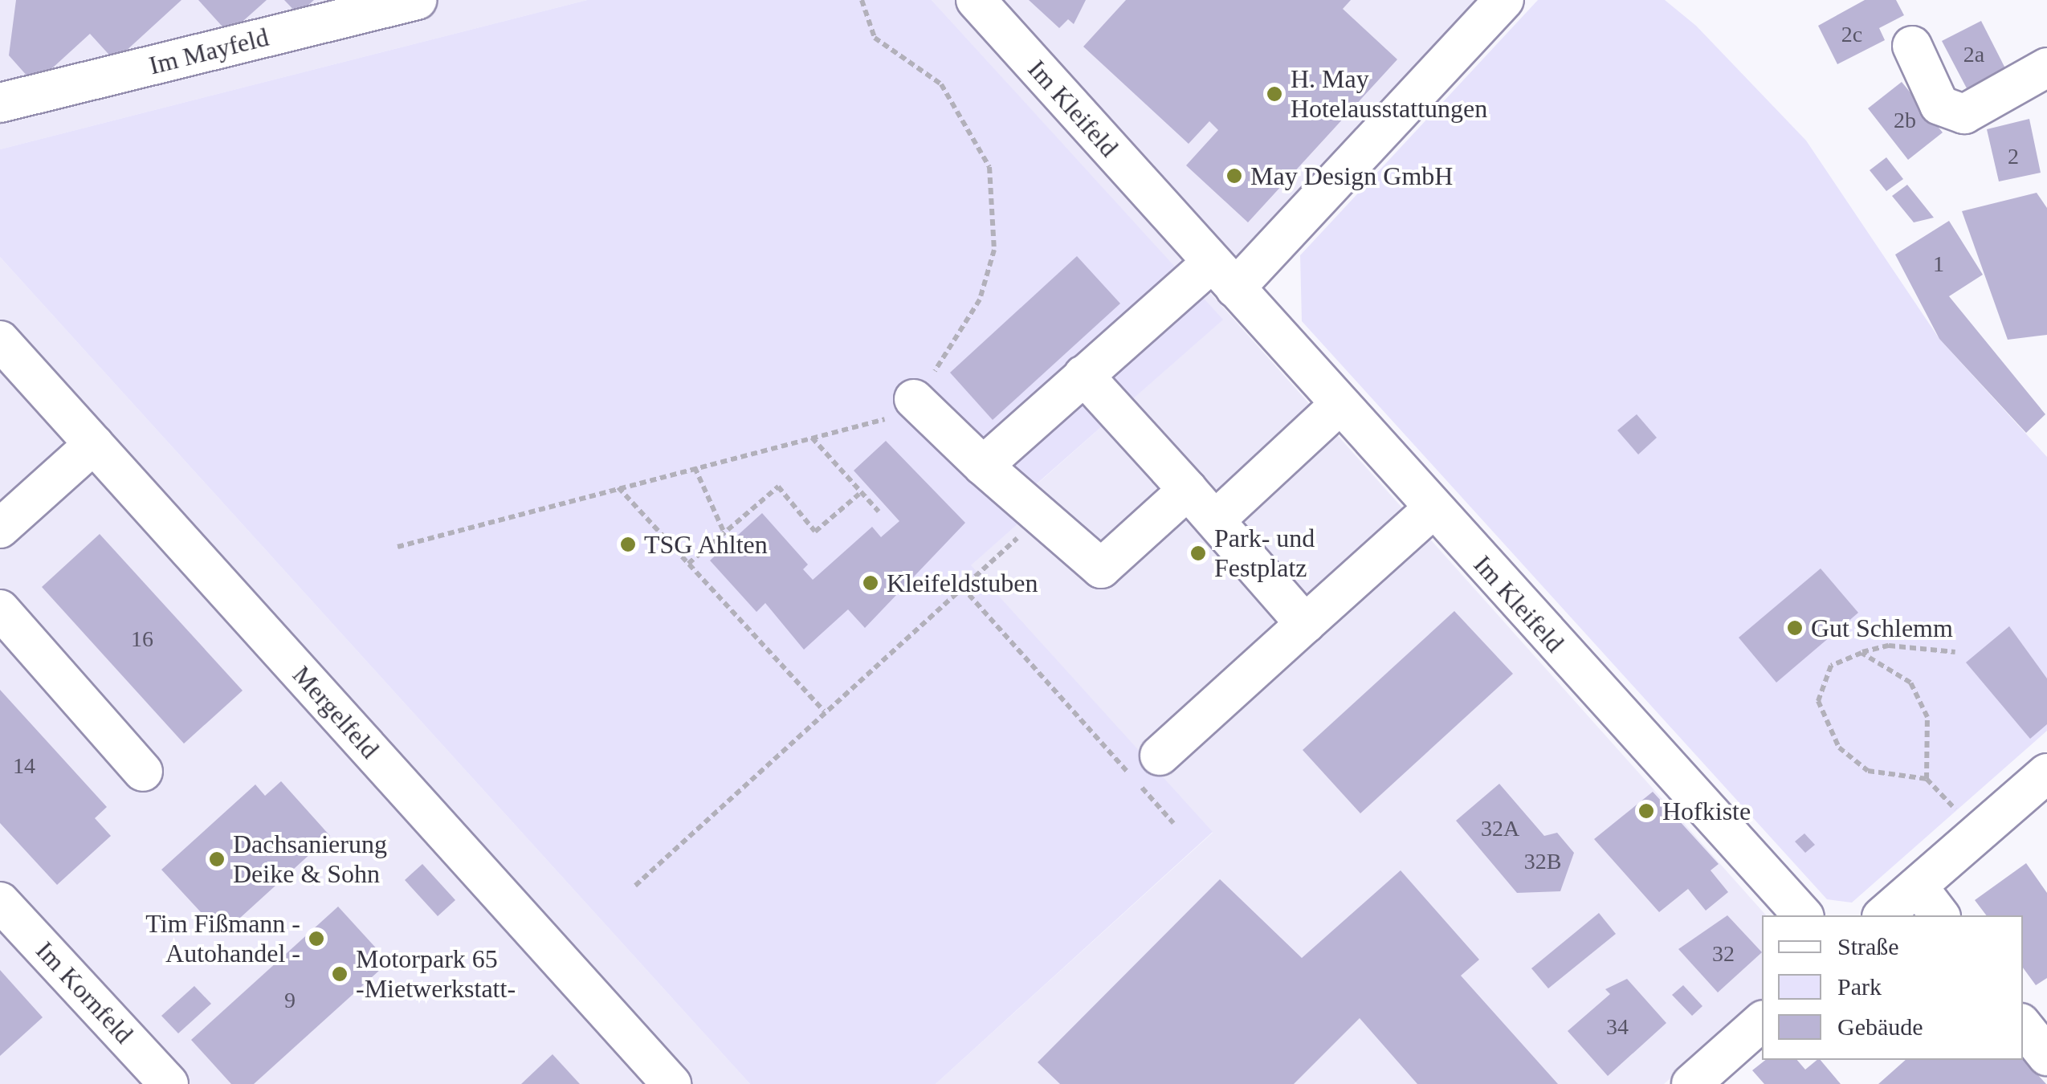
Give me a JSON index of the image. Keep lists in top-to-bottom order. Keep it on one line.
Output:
{"streets":{"street":["Im Mayfeld","Im Kleifeld","Mergelfeld","Im Kornfeld"]},"places":["H. May Hotelausstattungen","May Design GmbH","TSG Ahlten","Park- und Festplatz","Kleifeldstuben","Gut Schlemm","Hofkiste","Dachsanierung Deike & Sohn","Tim Fißmann - Autohandel -","Motorpark 65 -Mietwerkstatt-"],"house_numbers":["2c","2a","2b","2","1","16","14","32A","32B","32","9","34"],"legend":["Straße","Park","Gebäude"]}
